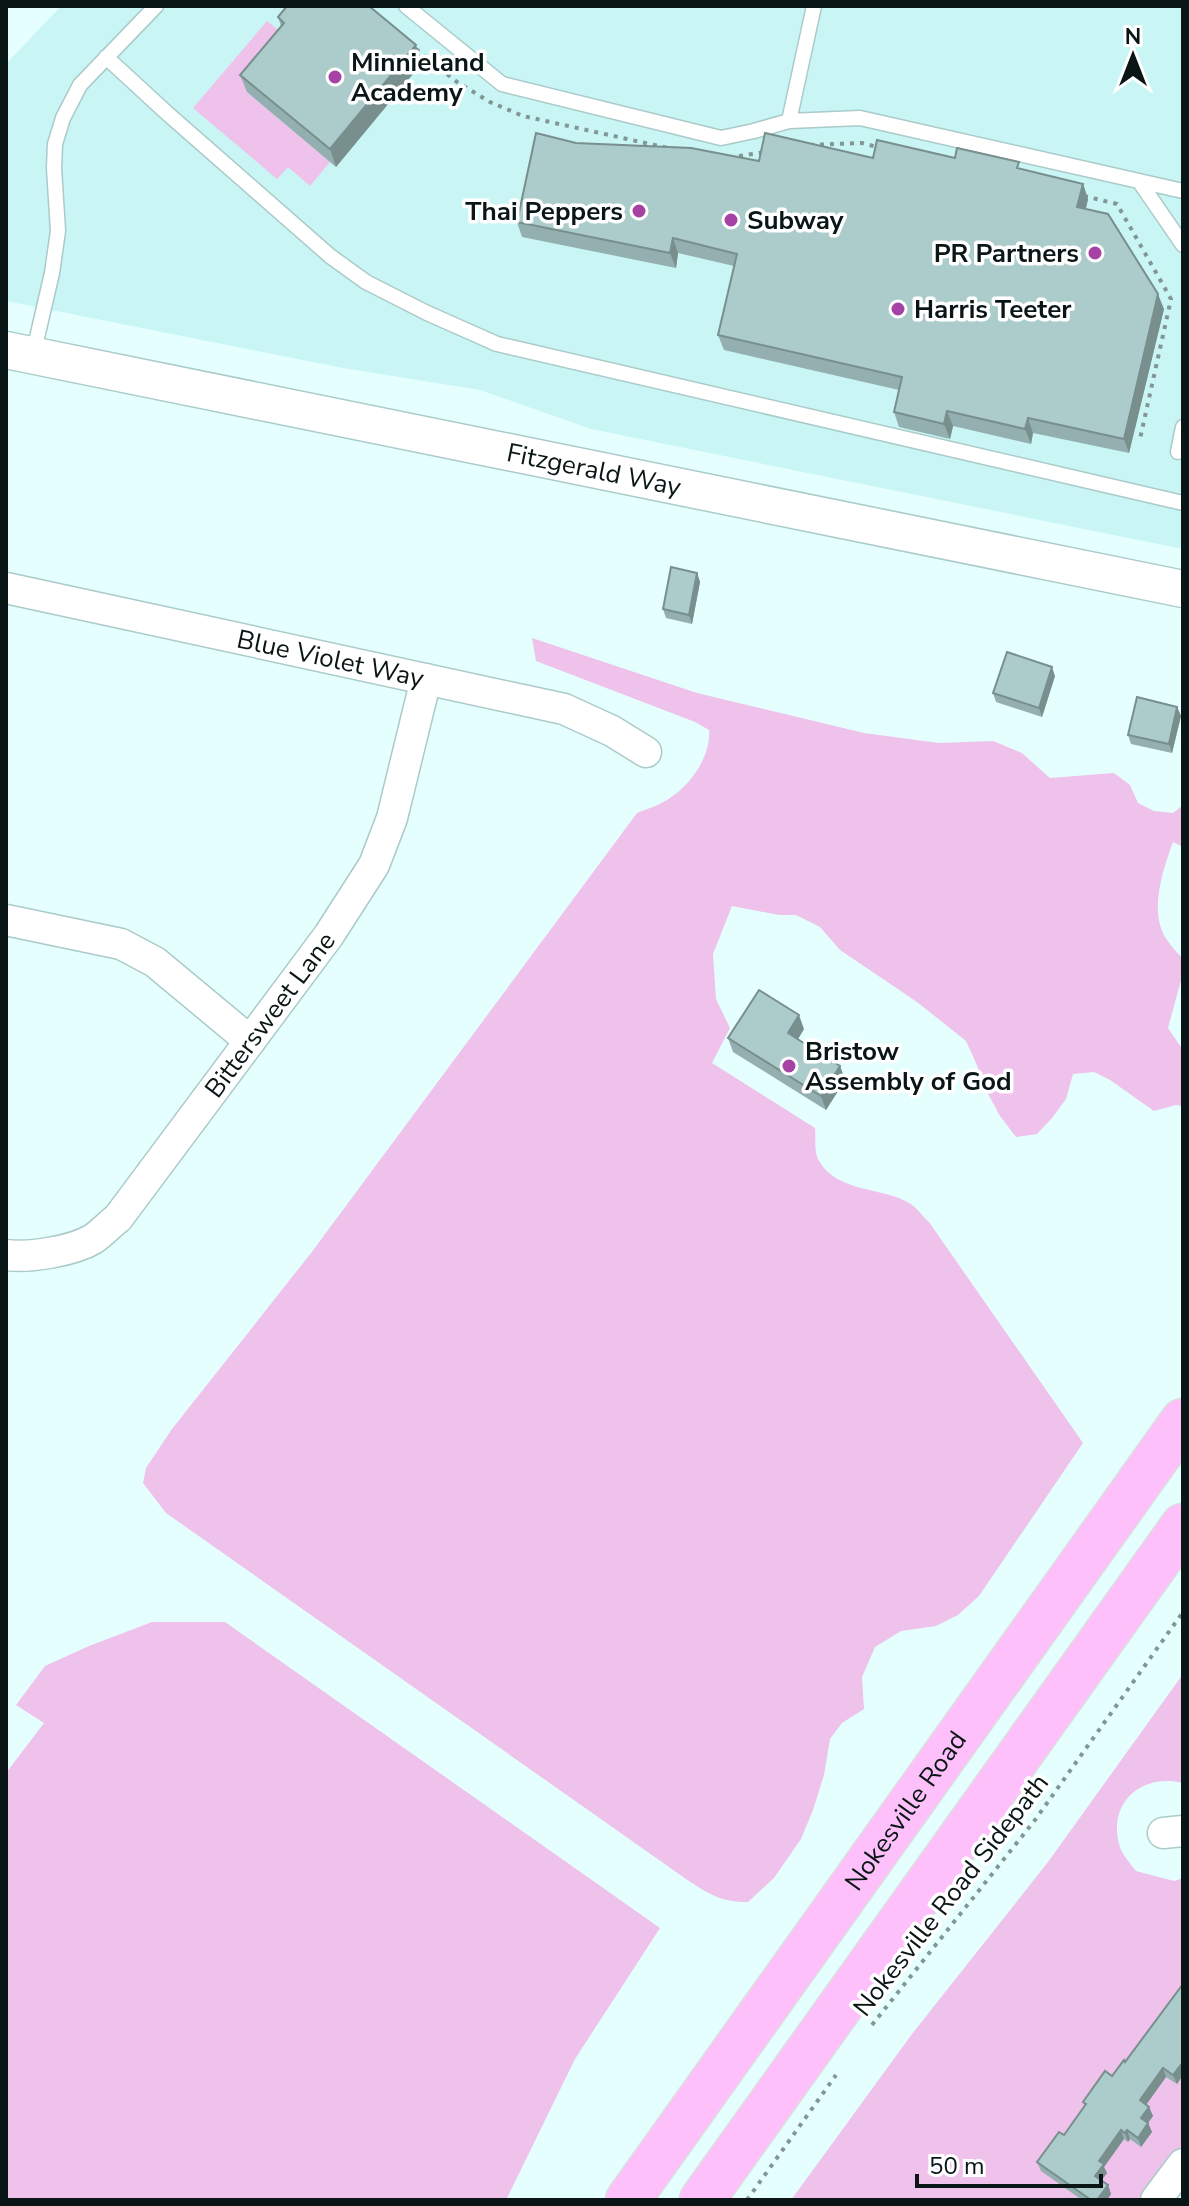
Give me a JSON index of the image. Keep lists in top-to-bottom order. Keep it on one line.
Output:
{"streets":{"highway":["Nokesville Road"],"street":["Fitzgerald Way","Blue Violet Way","Bittersweet Lane"],"path":["Nokesville Road Sidepath"]},"crossings":[["Blue Violet Way","Bittersweet Lane"]],"places":["Minnieland Academy","Thai Peppers","Subway","PR Partners","Harris Teeter","Bristow Assembly of God"],"scale_bar":"50 m","north":"top"}
